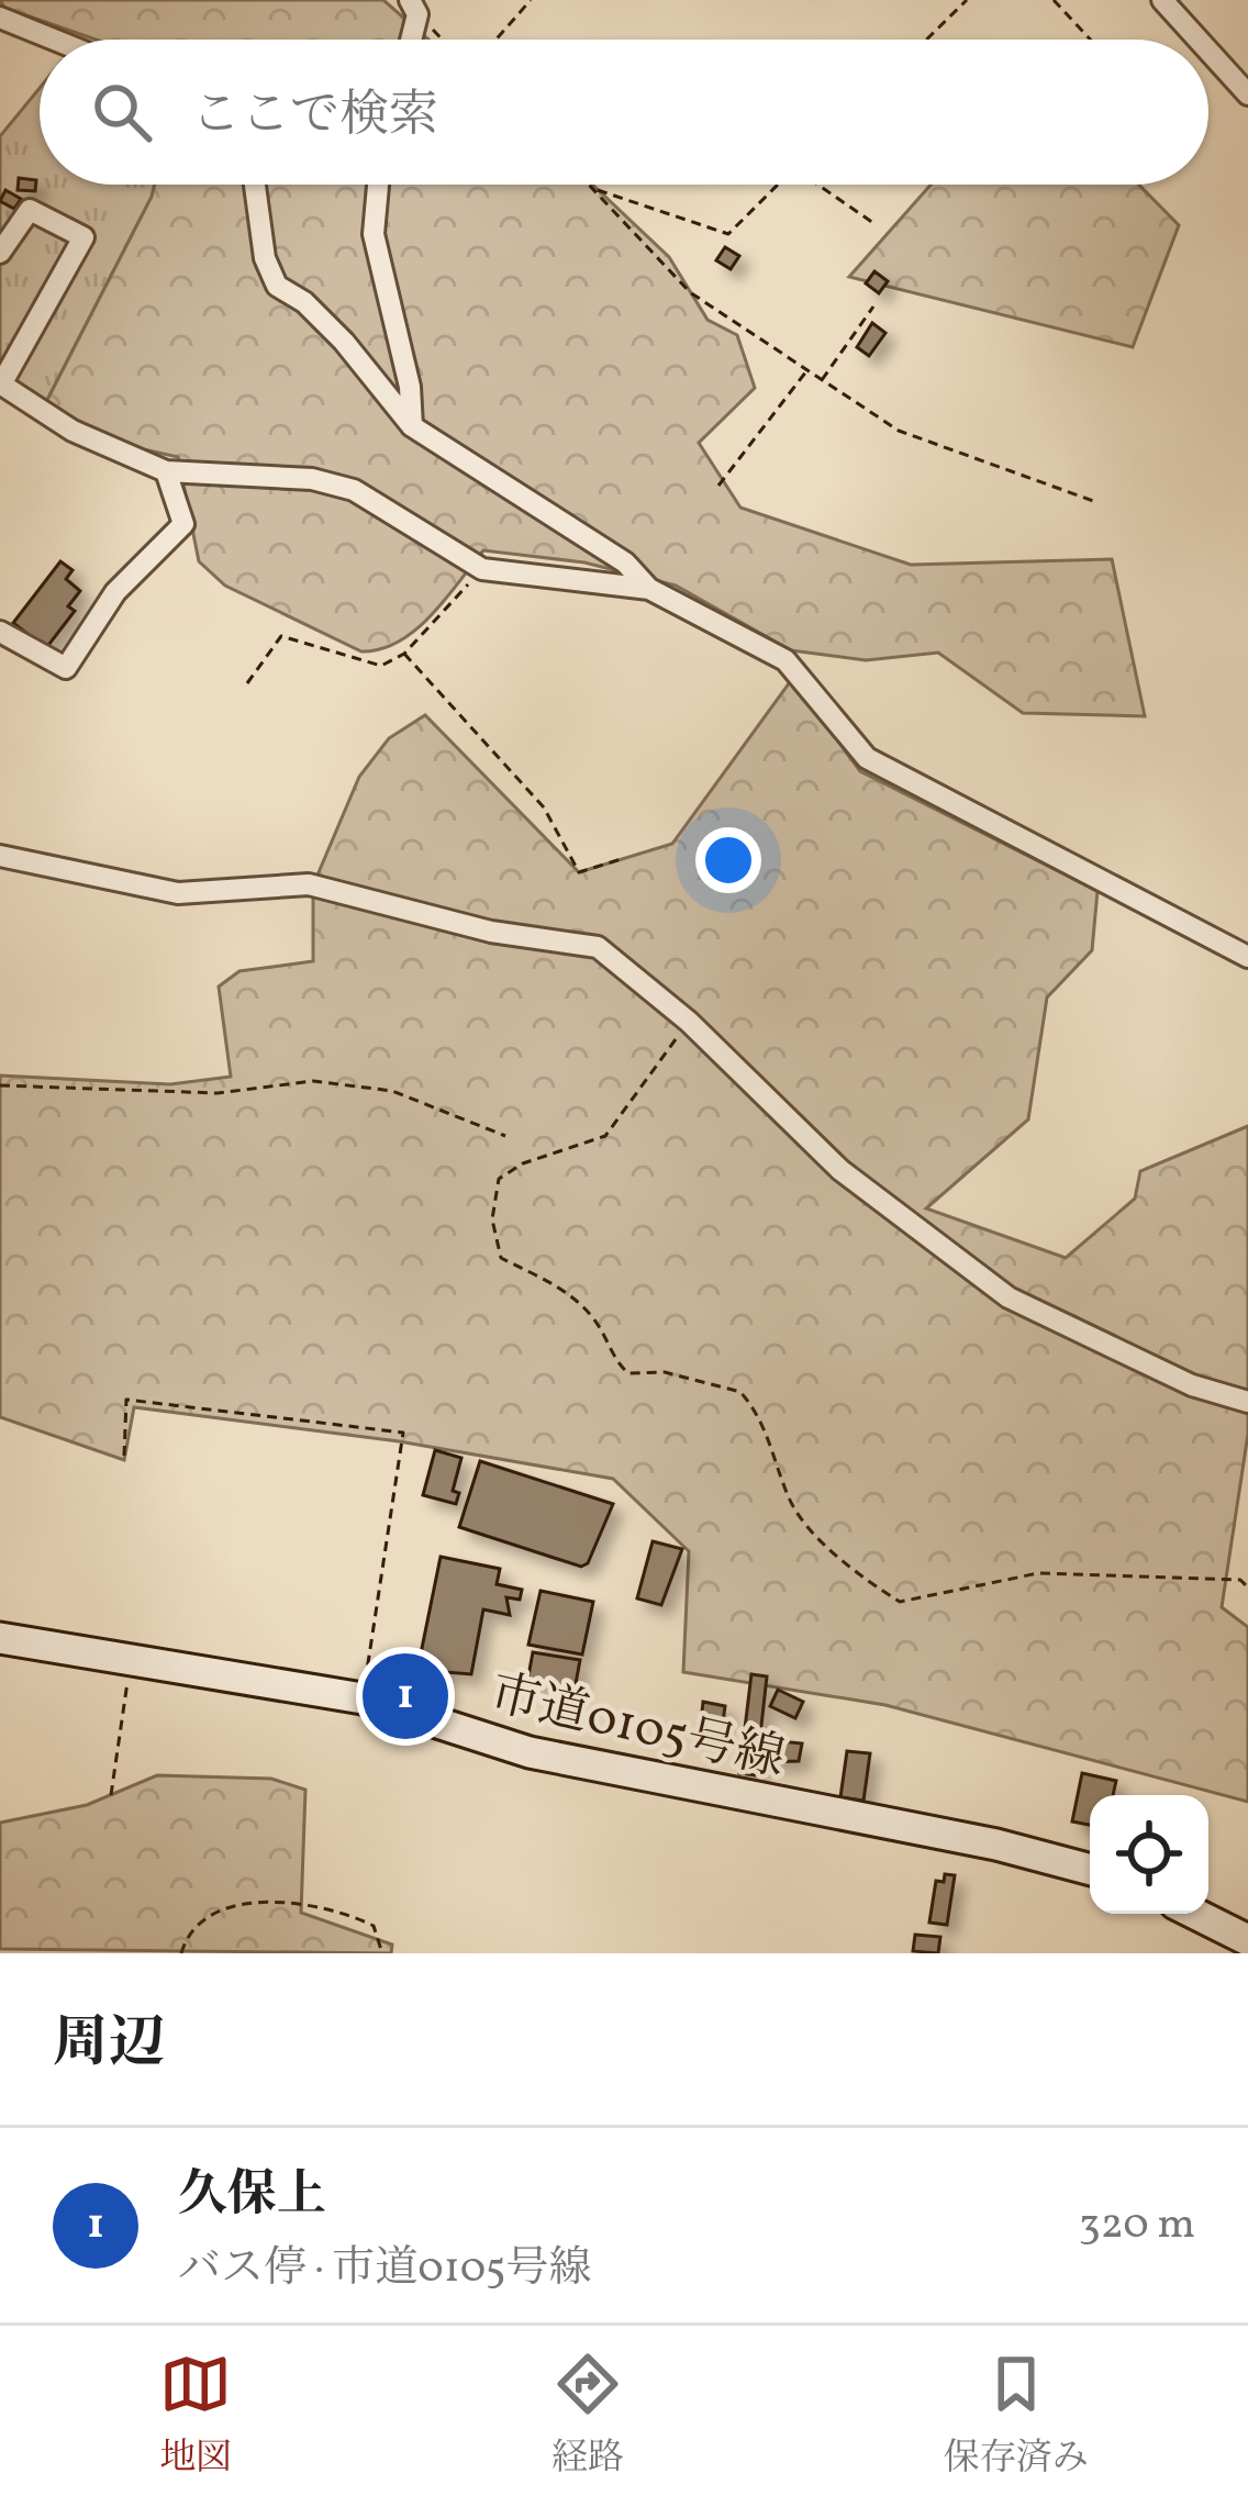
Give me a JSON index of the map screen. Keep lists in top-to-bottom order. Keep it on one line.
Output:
{"streets":{"street":["市道0105号線"]},"page":{"search":"ここで検索","pins":"1","heading":"周辺","list":[{"mark":"1","name":"久保上","note":"バス停 · 市道0105号線","value":"320 m"}],"nav":["地図","経路","保存済み"]}}
